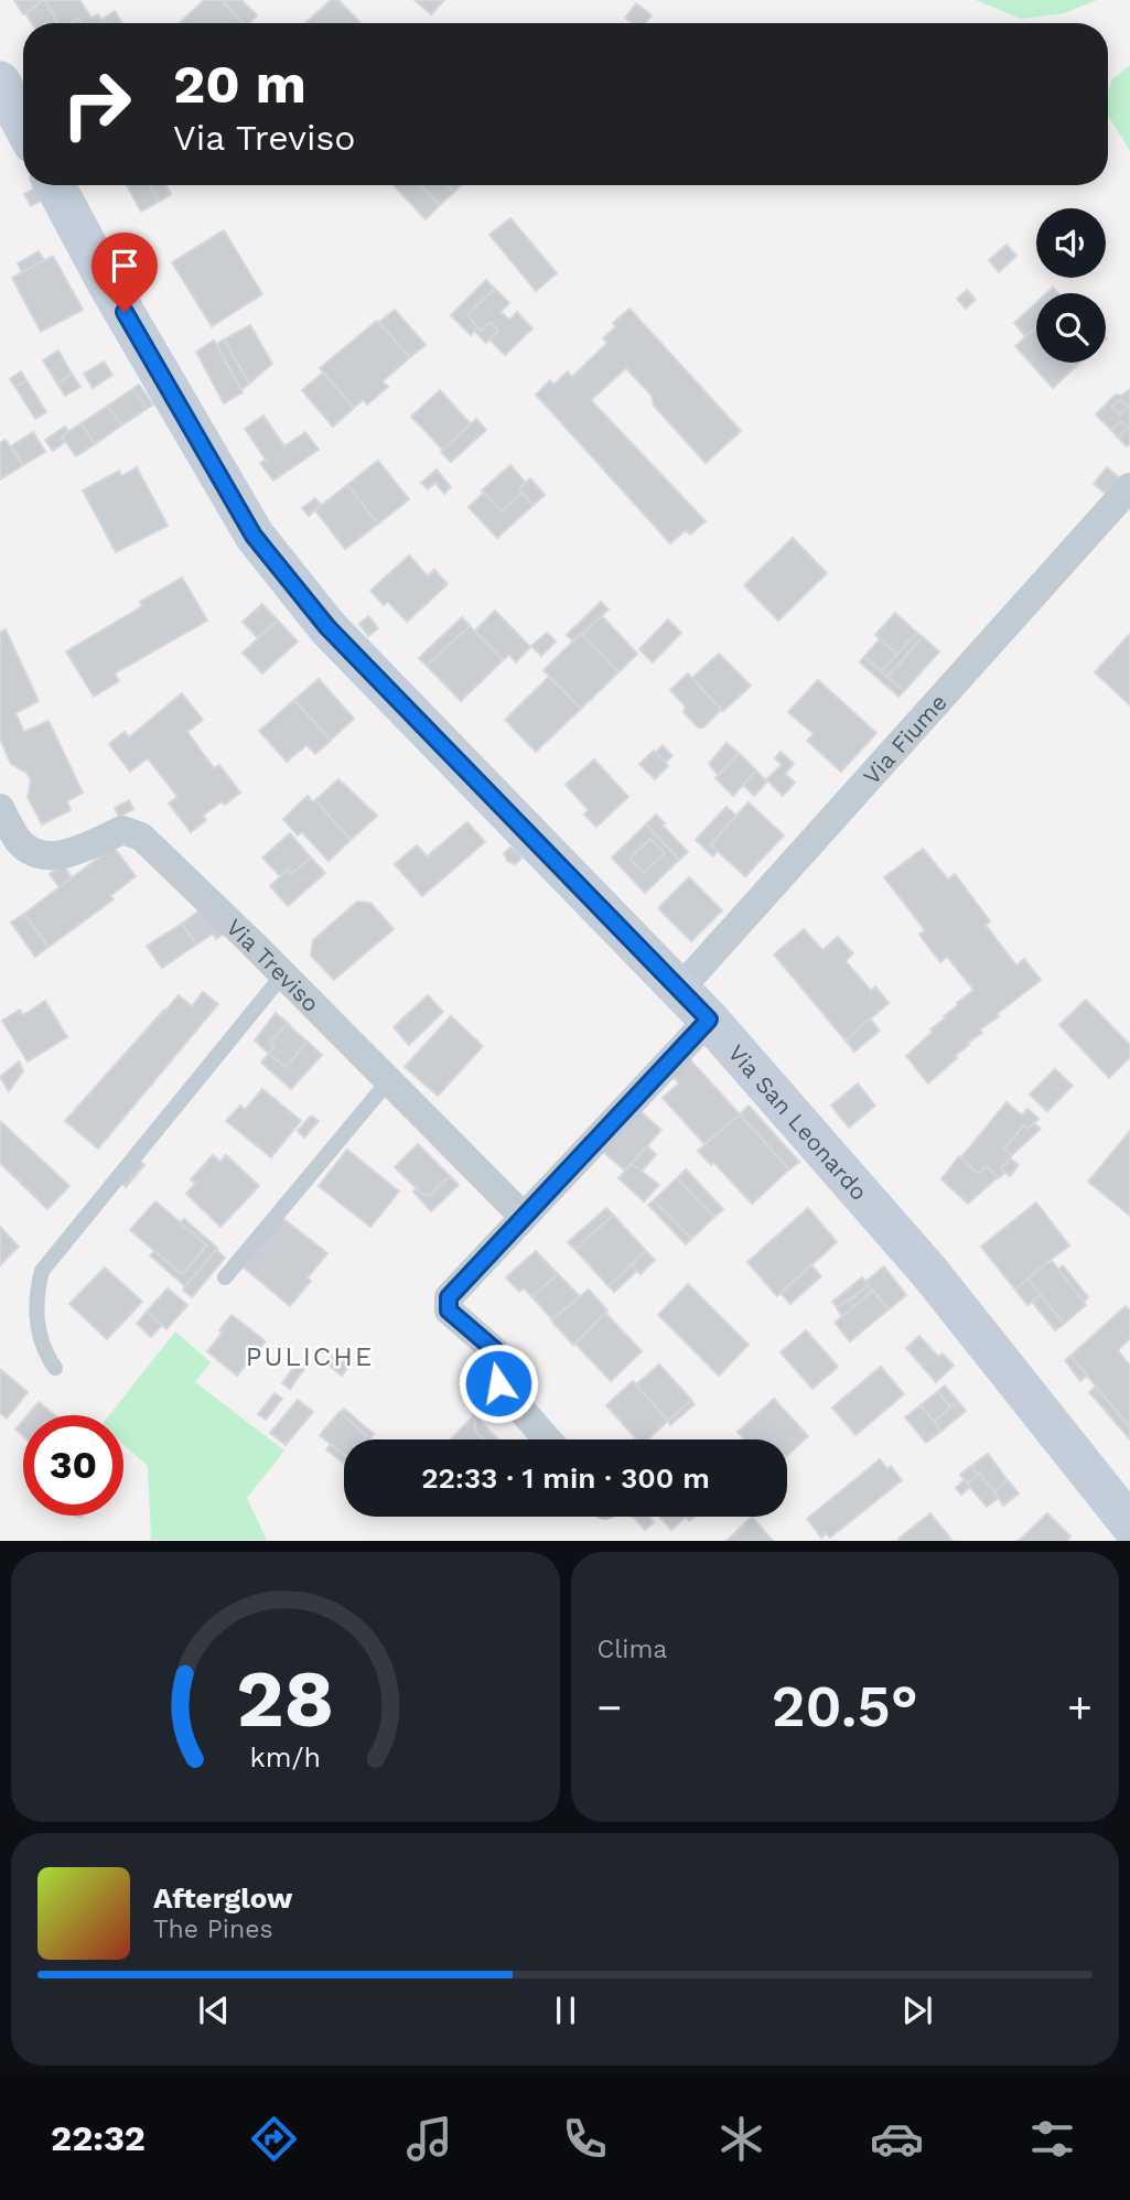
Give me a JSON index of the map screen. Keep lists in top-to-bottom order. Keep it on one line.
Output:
{"streets":{"main road":["Via San Leonardo"],"street":["Via Fiume","Via Treviso"]},"crossings":[["Via Fiume","Via San Leonardo"]],"districts":["PULICHE"],"page":{"turn":["20 m","Via Treviso"],"limit":"30","trip":"22:33 · 1 min · 300 m","tile":"Clima","heat":["−","20.5°","+"],"song":["Afterglow","The Pines"],"tabs":"22:32","gauge":["28","km/h"]}}
